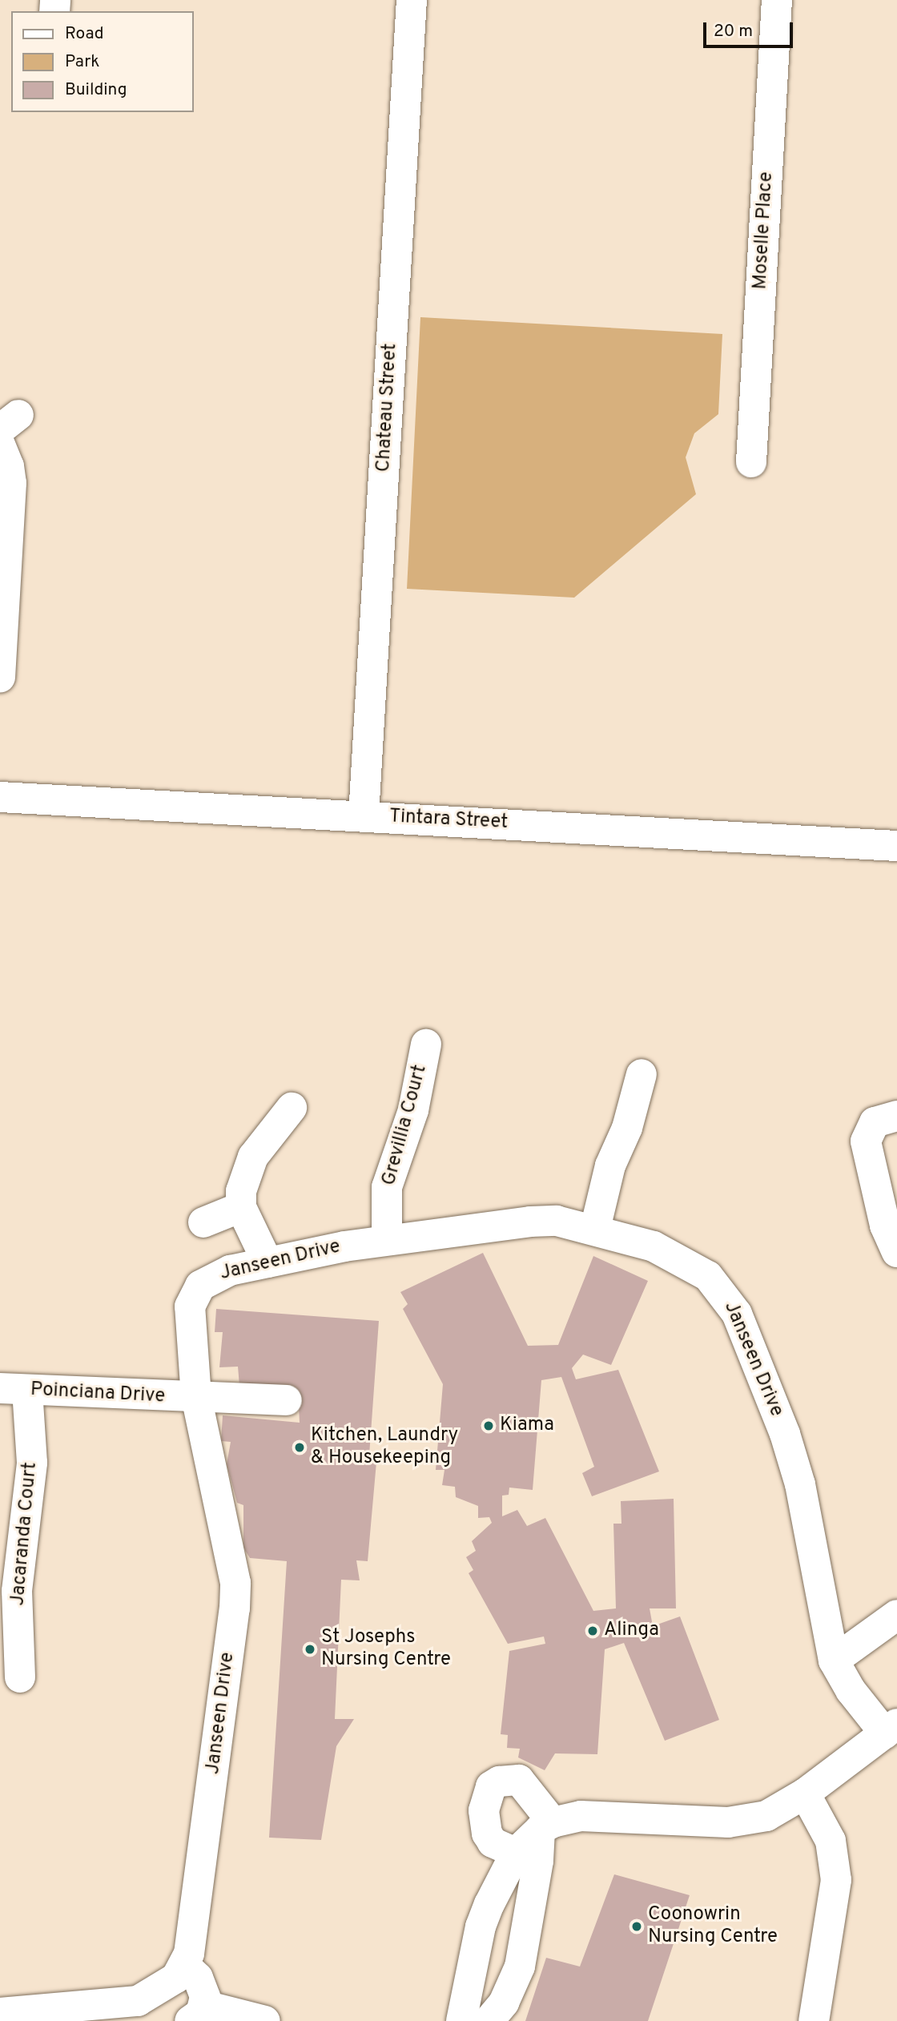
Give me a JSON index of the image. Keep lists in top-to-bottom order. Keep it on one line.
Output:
{"streets":{"street":["Moselle Place","Chateau Street","Tintara Street","Grevillia Court","Janseen Drive","Poinciana Drive","Jacaranda Court"]},"crossings":[["Chateau Street","Tintara Street"],["Grevillia Court","Janseen Drive"],["Janseen Drive","Poinciana Drive"],["Poinciana Drive","Jacaranda Court"]],"places":["Kiama","Kitchen, Laundry & Housekeeping","Alinga","St Josephs Nursing Centre","Coonowrin Nursing Centre"],"legend":["Road","Park","Building"],"scale_bar":"20 m"}
